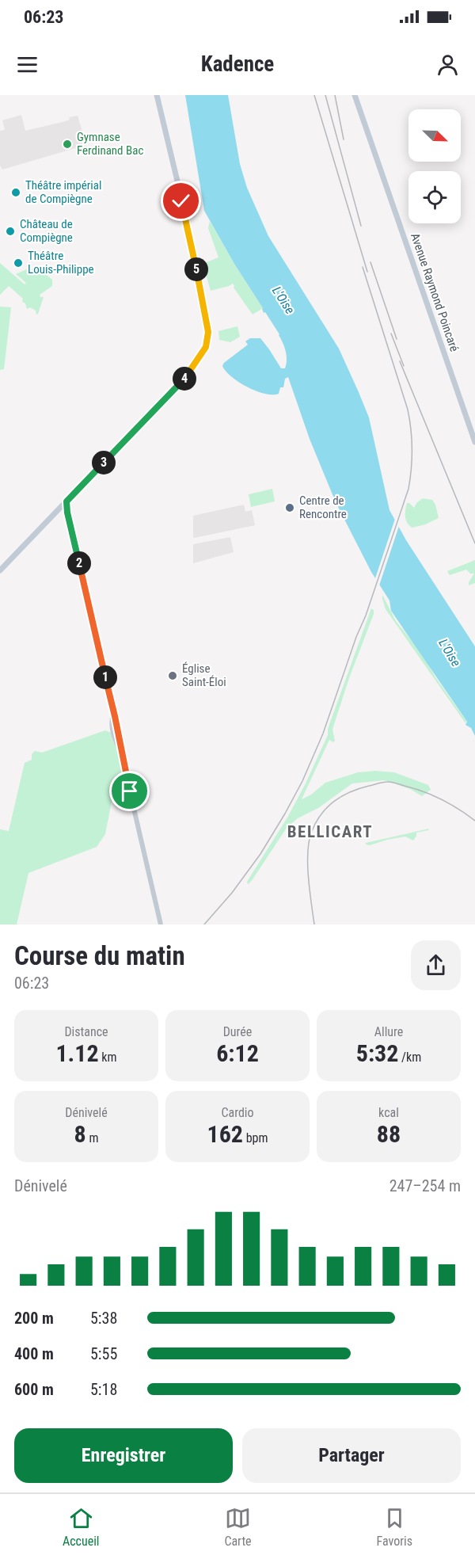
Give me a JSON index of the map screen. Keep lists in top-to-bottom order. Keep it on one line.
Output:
{"streets":{"main road":["Avenue Raymond Poincaré"]},"districts":["BELLICART"],"water":["L'Oise"],"places":["Gymnase Ferdinand Bac","Théâtre impérial de Compiègne","Château de Compiègne","Théâtre Louis-Philippe","Centre de Rencontre","Église Saint-Éloi"],"north":"bottom right","page":{"status":"06:23","header":"Kadence","pins":["5","4","3","2","1"],"heading":["Course du matin","06:23"],"stats":[["Distance","1.12 km"],["Durée","6:12"],["Allure","5:32 /km"],["Dénivelé","8 m"],["Cardio","162 bpm"],["kcal","88"]],"chart":["Dénivelé","247–254 m"],"list":[{"name":"200 m","note":"5:38"},{"name":"400 m","note":"5:55"},{"name":"600 m","note":"5:18"}],"buttons":["Enregistrer","Partager"],"tabs":["Accueil","Carte","Favoris"]}}
